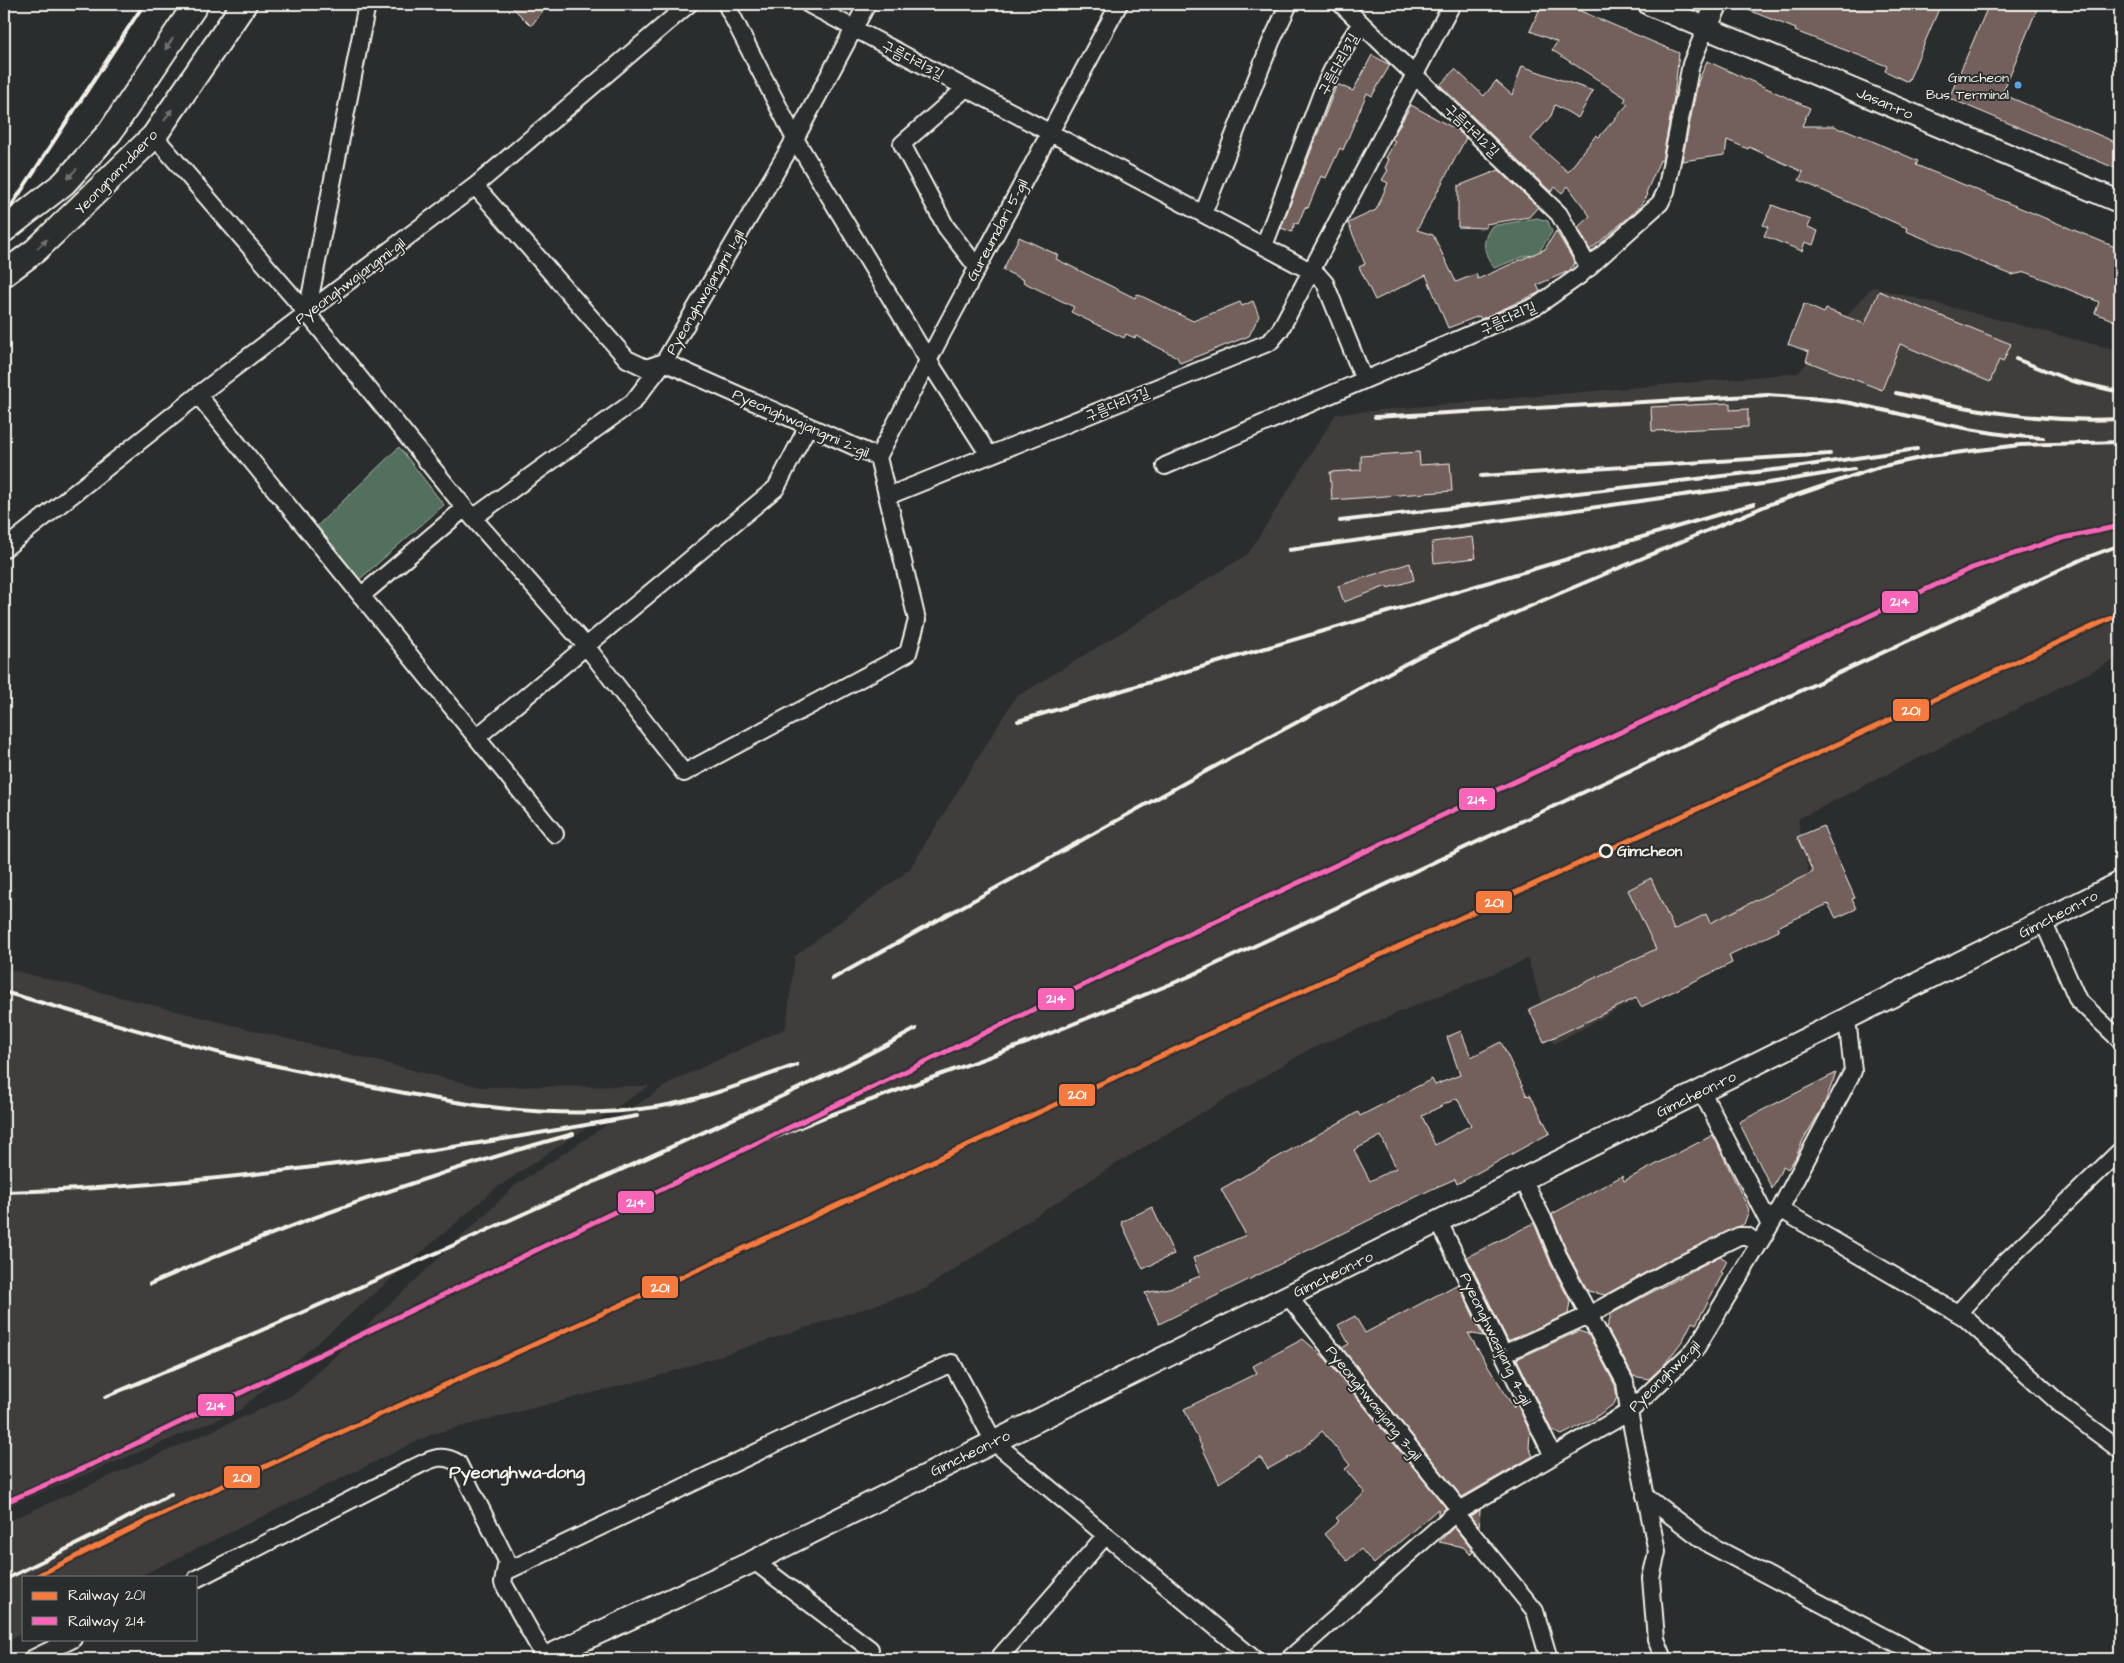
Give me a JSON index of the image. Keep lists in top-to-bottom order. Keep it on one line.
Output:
{"streets":{"main road":["Yeongnam-daero"],"street":["구름다리3길","Jasan-ro","구름다리2길","Gureumdari 5-gil","Pyeonghwajangmi-gil","Pyeonghwajangmi 1-gil","구름다리길","Pyeonghwajangmi 2-gil","Gimcheon-ro","Pyeonghwasijang 4-gil","Pyeonghwa-gil","Pyeonghwasijang 3-gil"]},"crossings":[["구름다리3길","구름다리2길"],["구름다리3길","Gureumdari 5-gil"],["구름다리3길","Pyeonghwajangmi 1-gil"],["구름다리3길","구름다리길"],["구름다리3길","Pyeonghwajangmi 2-gil"],["Jasan-ro","구름다리길"],["구름다리2길","구름다리길"],["Gureumdari 5-gil","Pyeonghwajangmi 2-gil"],["Pyeonghwajangmi 1-gil","Pyeonghwajangmi 2-gil"],["Gimcheon-ro","Pyeonghwasijang 4-gil"],["Gimcheon-ro","Pyeonghwa-gil"],["Gimcheon-ro","Pyeonghwasijang 3-gil"],["Pyeonghwasijang 4-gil","Pyeonghwa-gil"],["Pyeonghwa-gil","Pyeonghwasijang 3-gil"]],"districts":["Pyeonghwa-dong"],"places":["Gimcheon Bus Terminal","Gimcheon"],"lines":["rail line 214","rail line 201"],"legend":["Railway 201","Railway 214"]}
